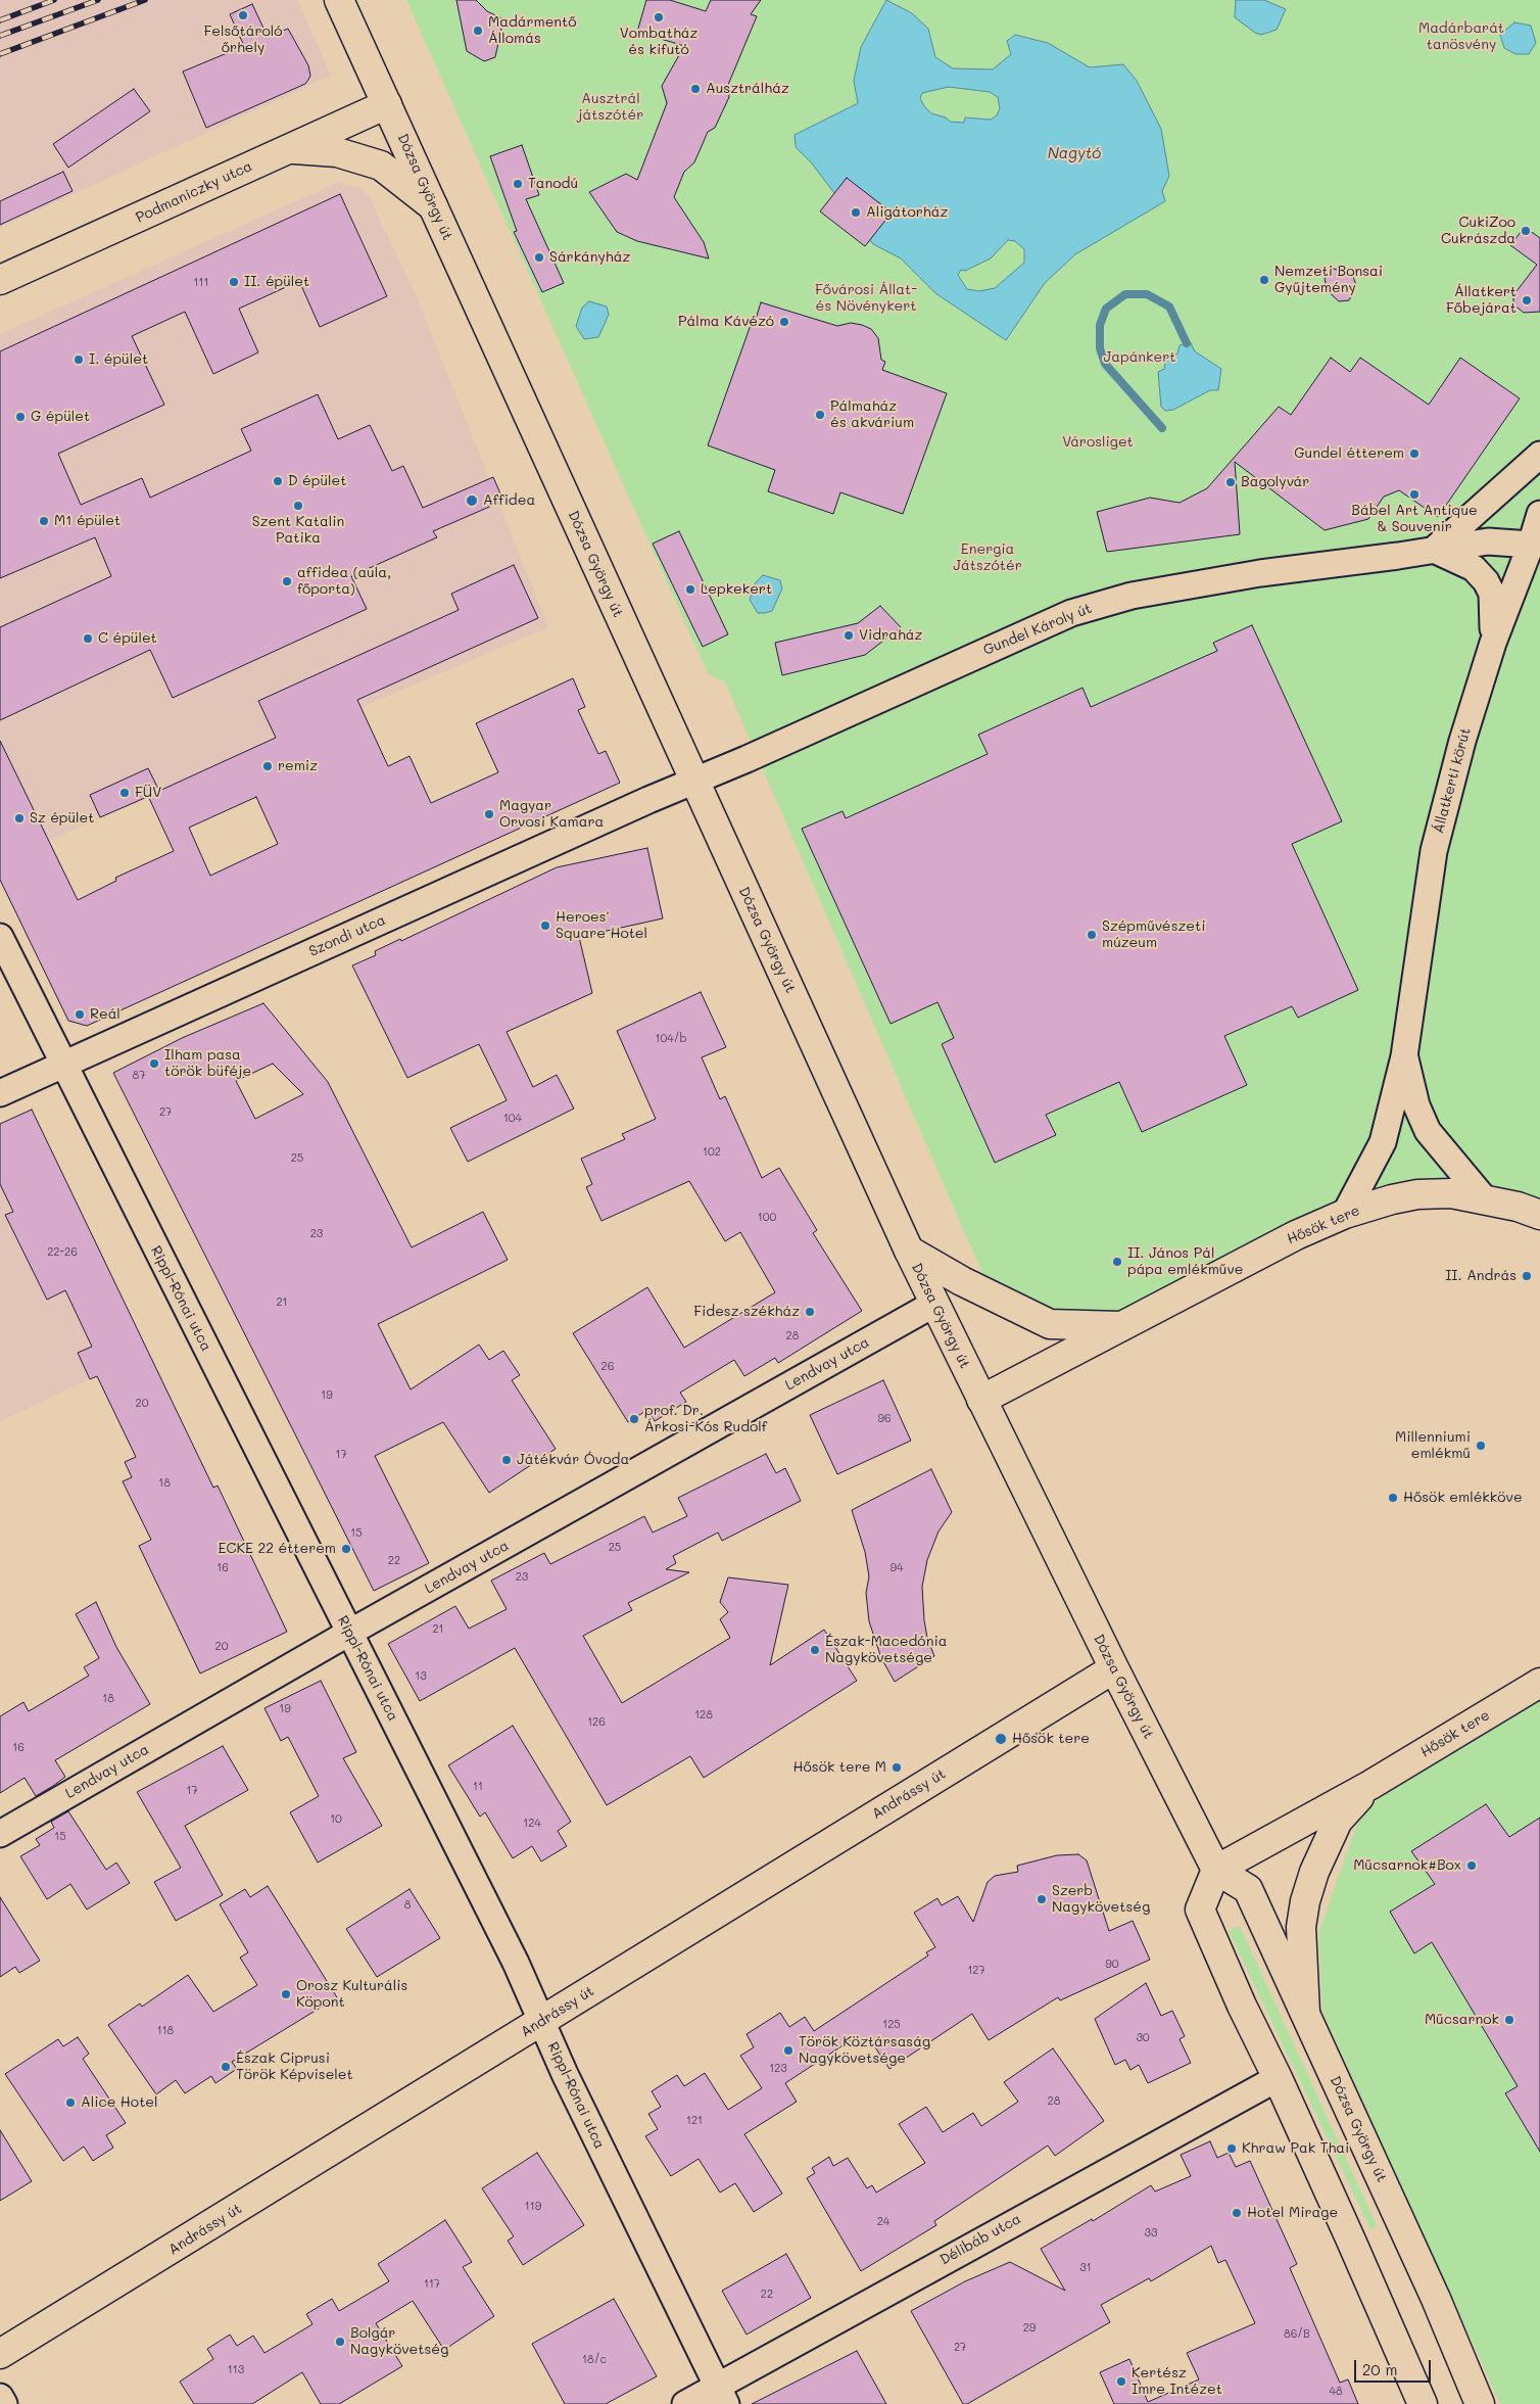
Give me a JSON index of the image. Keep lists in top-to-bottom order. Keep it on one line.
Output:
{"streets":{"main road":["Dózsa György út","Podmaniczky utca","Hősök tere","Andrássy út"],"street":["Gundel Károly út","Állatkerti körút","Szondi utca","Rippl-Rónai utca","Lendvay utca","Délibáb utca"]},"crossings":[["Dózsa György út","Podmaniczky utca"],["Dózsa György út","Gundel Károly út"],["Dózsa György út","Szondi utca"],["Dózsa György út","Hősök tere"],["Dózsa György út","Lendvay utca"],["Dózsa György út","Andrássy út"],["Gundel Károly út","Állatkerti körút"],["Gundel Károly út","Szondi utca"],["Állatkerti körút","Hősök tere"],["Szondi utca","Rippl-Rónai utca"],["Rippl-Rónai utca","Lendvay utca"],["Rippl-Rónai utca","Andrássy út"],["Rippl-Rónai utca","Délibáb utca"]],"water":["Nagytó"],"parks":["Madárbarát tanösvény","Ausztrál játszótér","Fővárosi Állat- és Növénykert","Japánkert","Városliget","Energia Játszótér"],"places":["Felsőtároló őrhely","Vombatház és kifutó","Madármentő Állomás","Ausztrálház","Tanodú","Aligátorház","CukiZoo Cukrászda","Sárkányház","Nemzeti Bonsai Gyűjtemény","II. épület","Állatkert Főbejárat","Pálma Kávézó","I. épület","Pálmaház és akvárium","G épület","Gundel étterem","D épület","Bagolyvár","Bábel Art Antique & Souvenir","Affidea","Szent Katalin Patika","M1 épület","affidea (aula, főporta)","Lepkekert","Vidraház","C épület","remiz","FÜV","Magyar Orvosi Kamara","Sz épület","Heroes' Square Hotel","Szépművészeti múzeum","Reál","Ilham pasa török büféje","II. János Pál pápa emlékműve","II. András","Fidesz székház","prof. Dr. Árkosi-Kós Rudolf","Millenniumi emlékmű","Játékvár Óvoda","Hősök emlékköve","ECKE 22 étterem","Észak-Macedónia Nagykövetsége","Hősök tere","Hősök tere M","Műcsarnok#Box","Szerb Nagykövetség","Orosz Kulturális Köpont","Műcsarnok","Török Köztársaság Nagykövetsége","Észak Ciprusi Török Képviselet","Alice Hotel","Khraw Pak Thai","Hotel Mirage","Bolgár Nagykövetség","Kertész Imre Intézet"],"house_numbers":["111","104/b","87","27","104","102","25","100","23","22-26","21","28","26","19","20","96","17","18","15","25","22","16","94","23","21","20","13","18","19","128","126","16","11","17","10","124","15","8","90","127","125","118","30","123","28","121","119","24","33","31","117","22","29","86/B","27","18/c","113","48"],"scale_bar":"20 m"}
